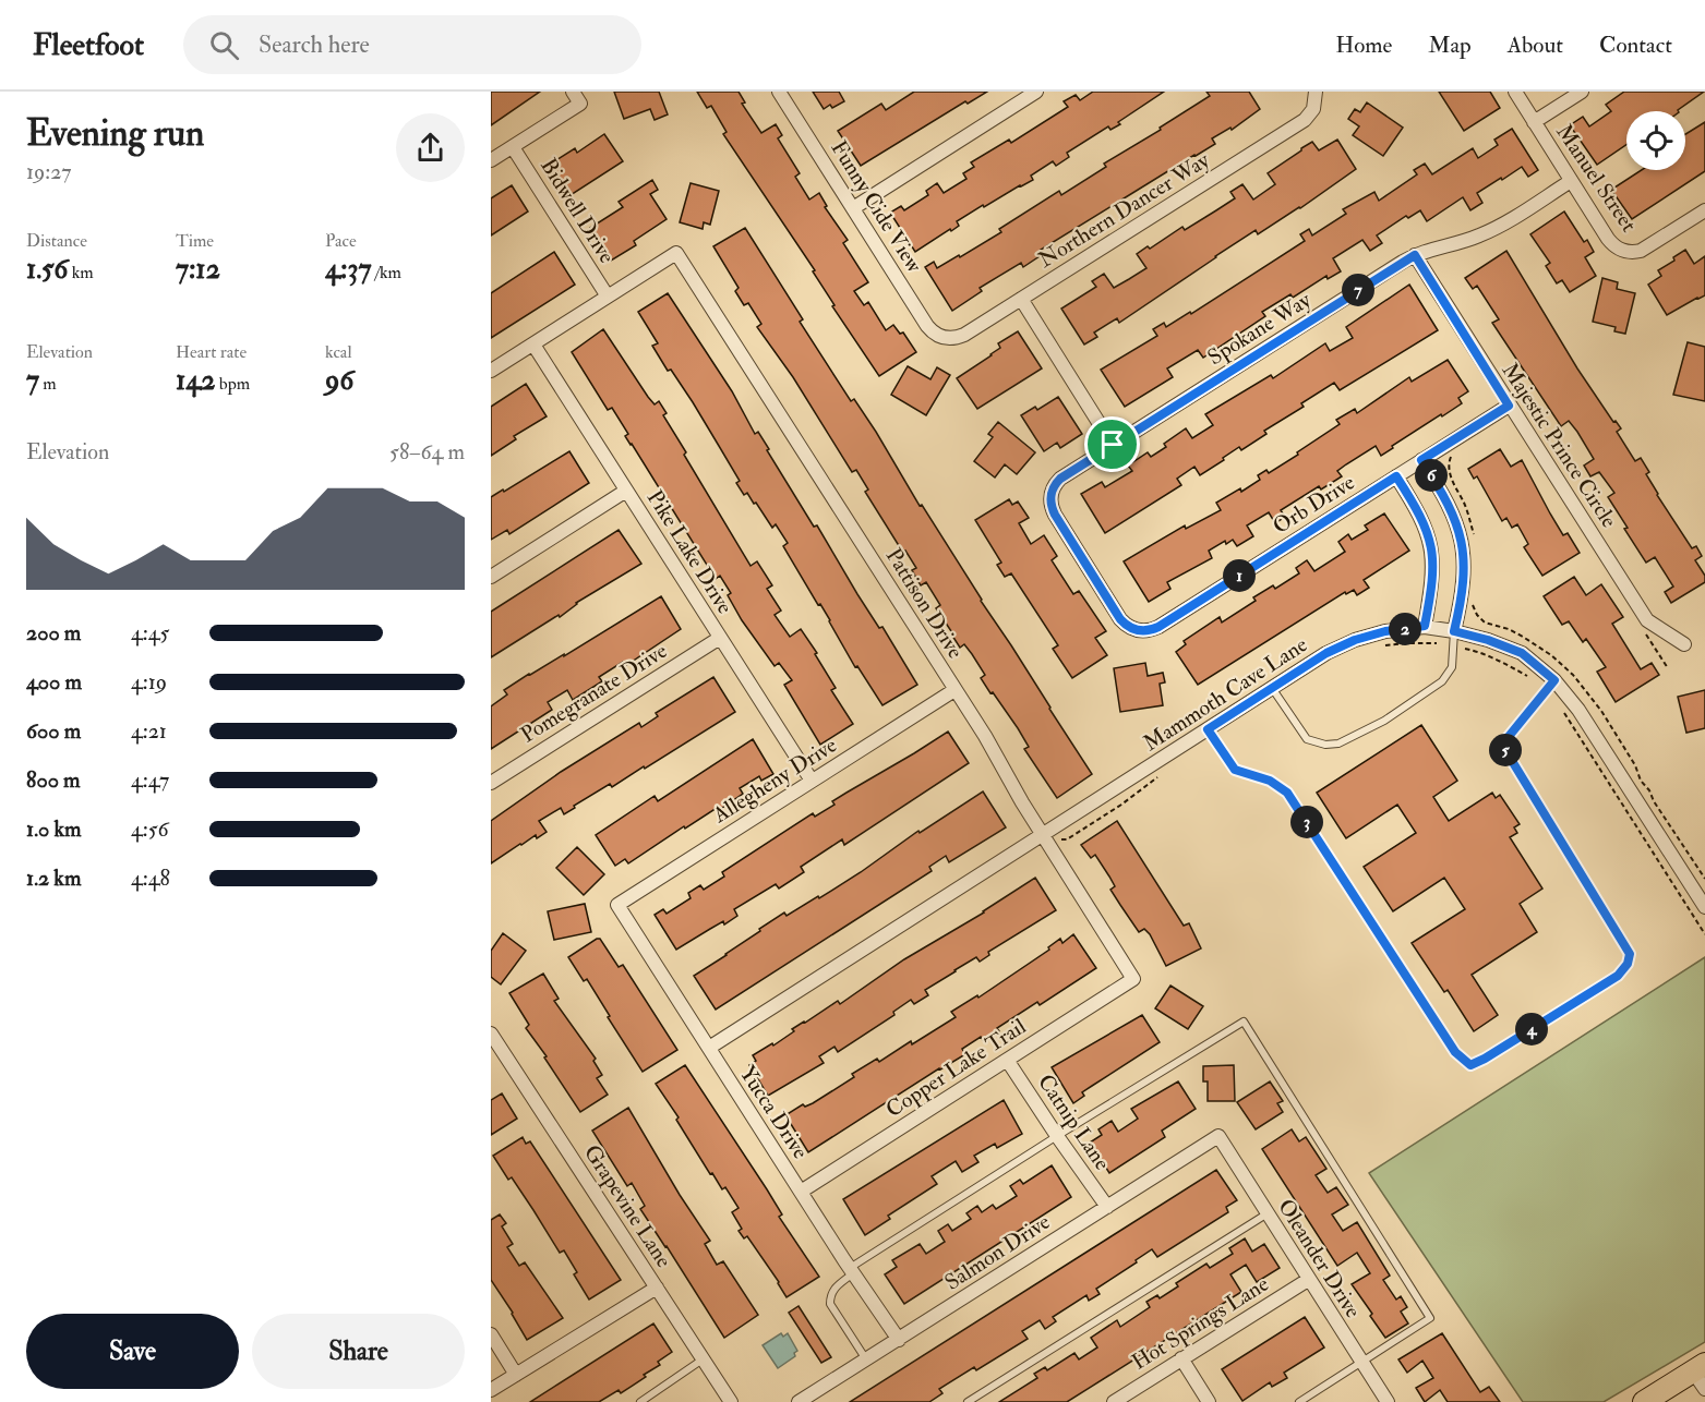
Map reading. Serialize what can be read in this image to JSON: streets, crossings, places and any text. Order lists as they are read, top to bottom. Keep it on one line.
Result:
{"streets":{"street":["Manuel Street","Funny Cide View","Northern Dancer Way","Bidwell Drive","Spokane Way","Majestic Prince Circle","Orb Drive","Pike Lake Drive","Pattison Drive","Pomegranate Drive","Mammoth Cave Lane","Allegheny Drive","Copper Lake Trail","Yucca Drive","Catnip Lane","Grapevine Lane","Salmon Drive","Oleander Drive","Hot Springs Lane"]},"crossings":[["Manuel Street","Spokane Way"],["Funny Cide View","Northern Dancer Way"],["Bidwell Drive","Pattison Drive"],["Spokane Way","Majestic Prince Circle"],["Spokane Way","Orb Drive"],["Majestic Prince Circle","Orb Drive"],["Pike Lake Drive","Pomegranate Drive"],["Pike Lake Drive","Allegheny Drive"],["Pattison Drive","Mammoth Cave Lane"],["Pattison Drive","Allegheny Drive"],["Pattison Drive","Copper Lake Trail"],["Mammoth Cave Lane","Yucca Drive"],["Allegheny Drive","Yucca Drive"],["Copper Lake Trail","Yucca Drive"],["Copper Lake Trail","Catnip Lane"],["Yucca Drive","Salmon Drive"],["Catnip Lane","Salmon Drive"],["Salmon Drive","Oleander Drive"],["Oleander Drive","Hot Springs Lane"]],"page":{"header":"Fleetfoot","search":"Search here","nav":["Home","Map","About","Contact"],"heading":["Evening run","19:27"],"stats":[["Distance","1.56 km"],["Time","7:12"],["Pace","4:37 /km"],["Elevation","7 m"],["Heart rate","142 bpm"],["kcal","96"]],"pins":["7","6","1","2","5","3","4"],"chart":["Elevation","58–64 m"],"list":[{"name":"200 m","note":"4:45"},{"name":"400 m","note":"4:19"},{"name":"600 m","note":"4:21"},{"name":"800 m","note":"4:47"},{"name":"1.0 km","note":"4:56"},{"name":"1.2 km","note":"4:48"}],"buttons":["Save","Share"]}}
